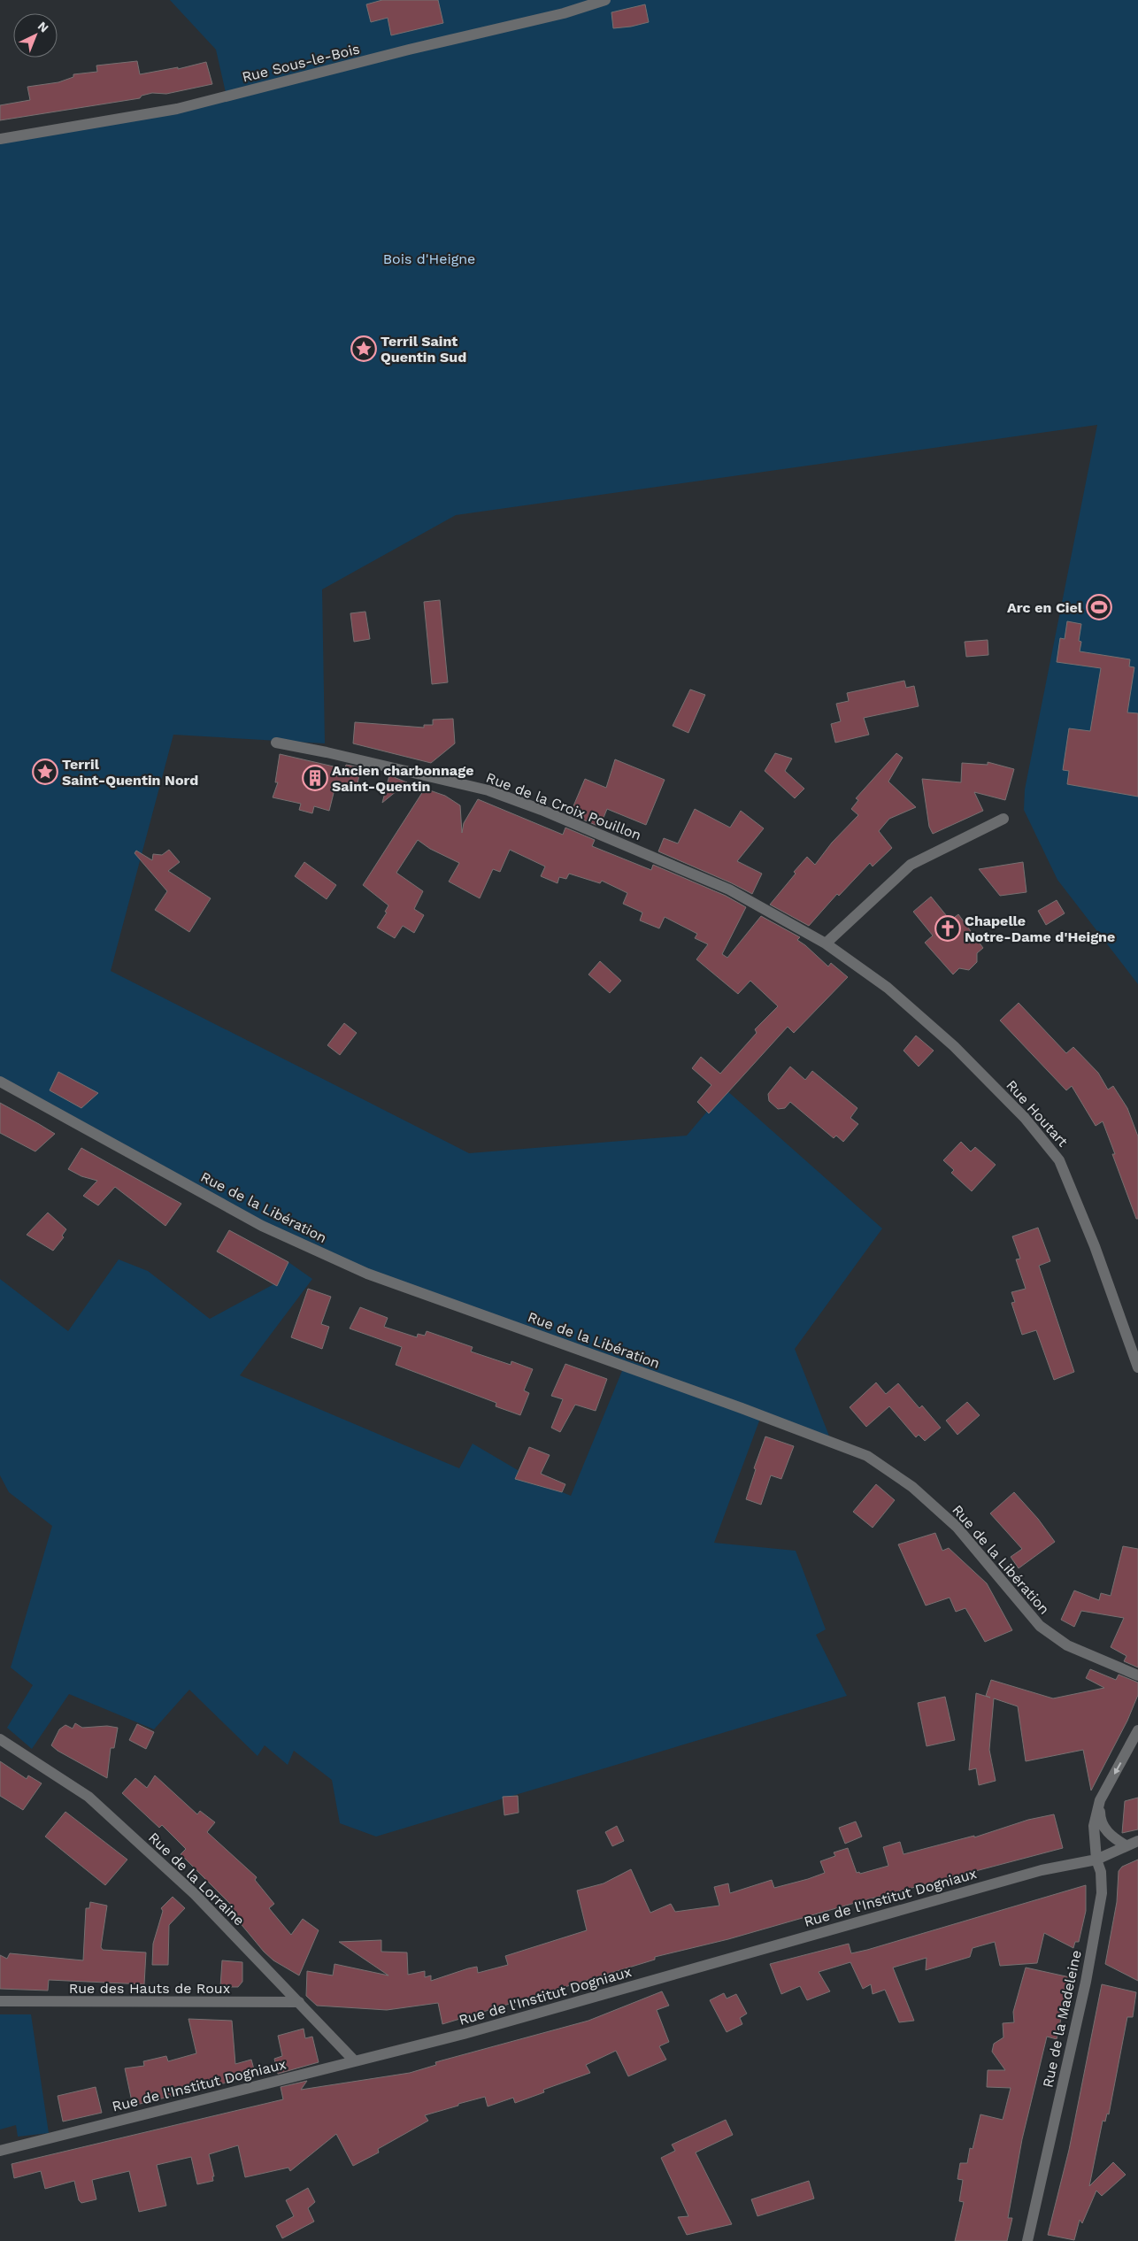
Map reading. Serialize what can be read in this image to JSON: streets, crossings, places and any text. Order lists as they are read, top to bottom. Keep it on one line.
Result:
{"streets":{"street":["Rue Sous-le-Bois","Rue de la Croix Pouillon","Rue Houtart","Rue de la Libération","Rue de la Lorraine","Rue de l'Institut Dogniaux","Rue des Hauts de Roux","Rue de la Madeleine"]},"crossings":[["Rue de la Croix Pouillon","Rue Houtart"],["Rue de la Lorraine","Rue de l'Institut Dogniaux"],["Rue de la Lorraine","Rue des Hauts de Roux"],["Rue de l'Institut Dogniaux","Rue de la Madeleine"]],"parks":["Bois d'Heigne"],"places":{"place":["Terril Saint Quentin Sud","Terril Saint-Quentin Nord"],"sports":["Arc en Ciel"],"building":["Ancien charbonnage Saint-Quentin"],"church":["Chapelle Notre-Dame d'Heigne"]},"north":"top right"}
